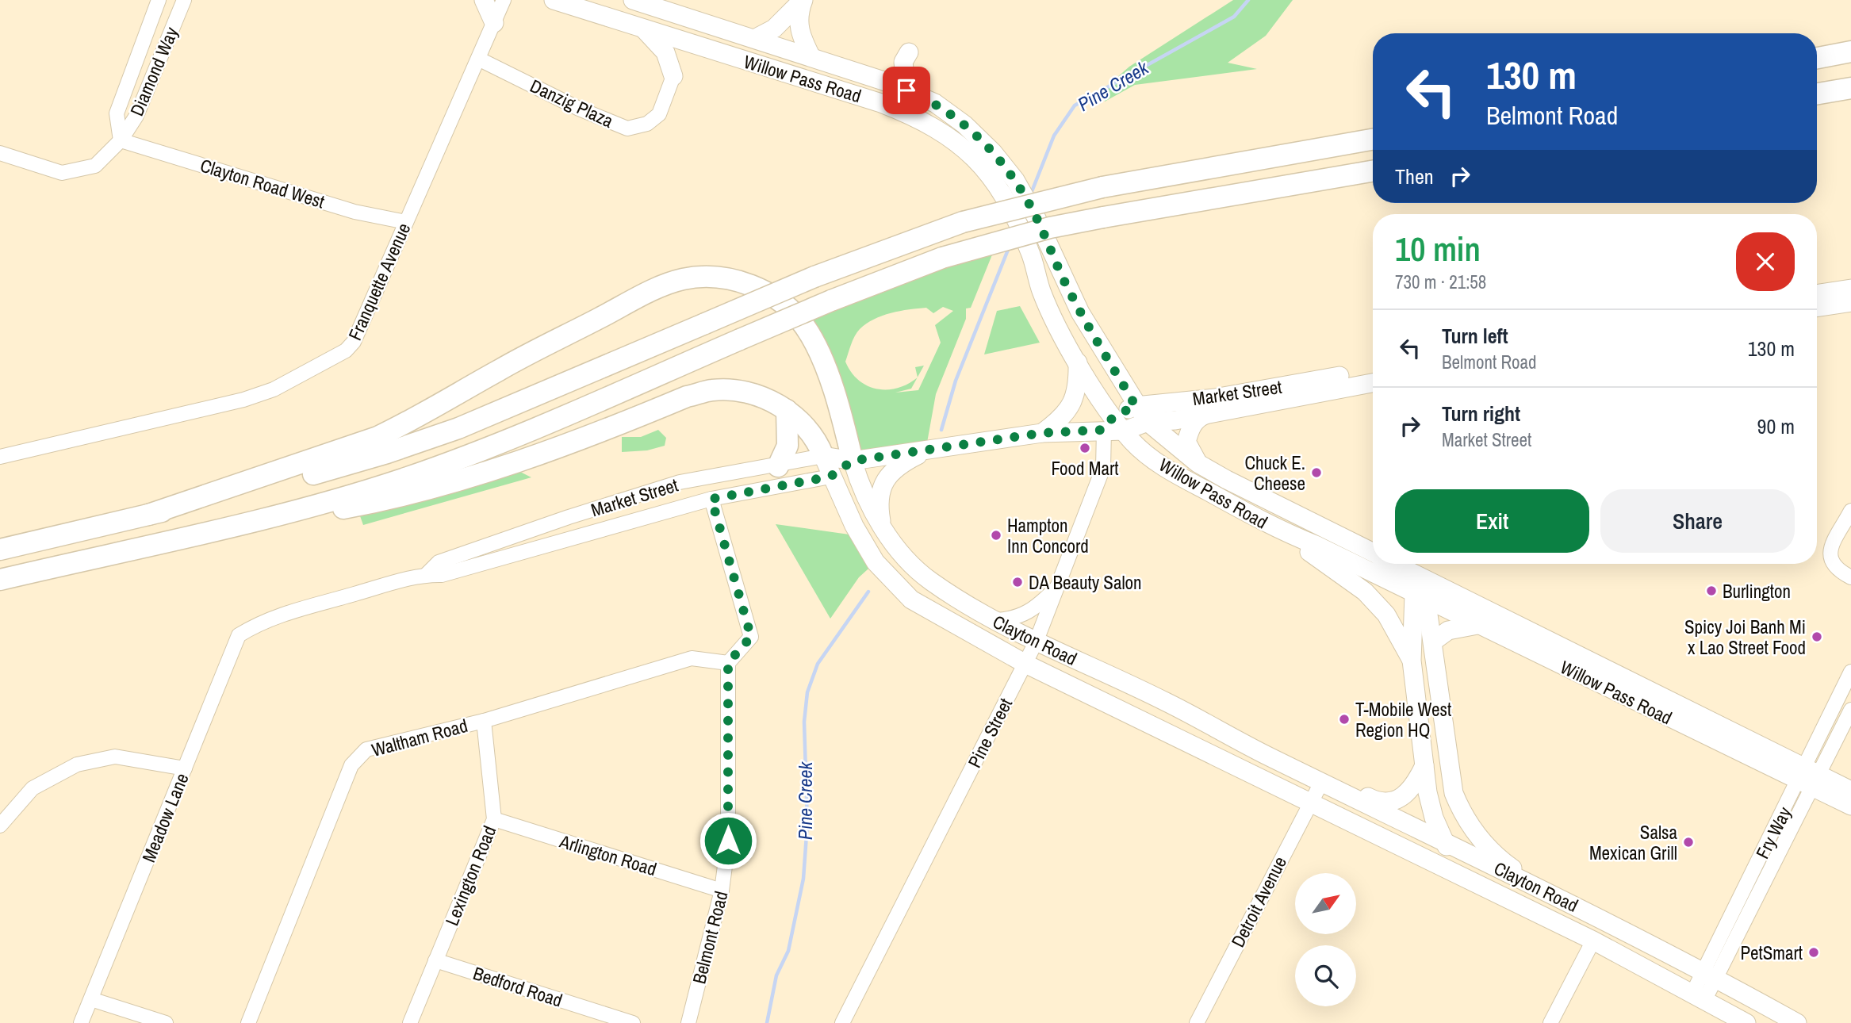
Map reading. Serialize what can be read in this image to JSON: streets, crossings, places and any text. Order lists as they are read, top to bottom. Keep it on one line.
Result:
{"streets":{"main road":["Willow Pass Road","Market Street","Clayton Road"],"street":["Diamond Way","Danzig Plaza","Clayton Road West","Franquette Avenue","Pine Street","Waltham Road","Meadow Lane","Fry Way","Arlington Road","Lexington Road","Detroit Avenue","Belmont Road","Bedford Road"]},"crossings":[["Diamond Way","Clayton Road West"],["Willow Pass Road","Market Street"],["Willow Pass Road","Pine Street"],["Willow Pass Road","Fry Way"],["Danzig Plaza","Franquette Avenue"],["Clayton Road West","Franquette Avenue"],["Market Street","Clayton Road"],["Market Street","Pine Street"],["Market Street","Meadow Lane"],["Clayton Road","Pine Street"],["Clayton Road","Fry Way"],["Clayton Road","Detroit Avenue"],["Waltham Road","Lexington Road"],["Waltham Road","Belmont Road"],["Arlington Road","Lexington Road"],["Arlington Road","Belmont Road"],["Lexington Road","Bedford Road"]],"water":["Pine Creek"],"places":["Food Mart","Chuck E. Cheese","Hampton Inn Concord","DA Beauty Salon","Burlington","Spicy Joi Banh Mi x Lao Street Food","T-Mobile West Region HQ","Salsa Mexican Grill","PetSmart"],"north":"top right","page":{"turn":["130 m","Belmont Road"],"then":"Then","heading":["10 min","730 m · 21:58"],"list":[{"name":"Turn left","note":"Belmont Road","value":"130 m"},{"name":"Turn right","note":"Market Street","value":"90 m"}],"buttons":["Exit","Share"]}}
